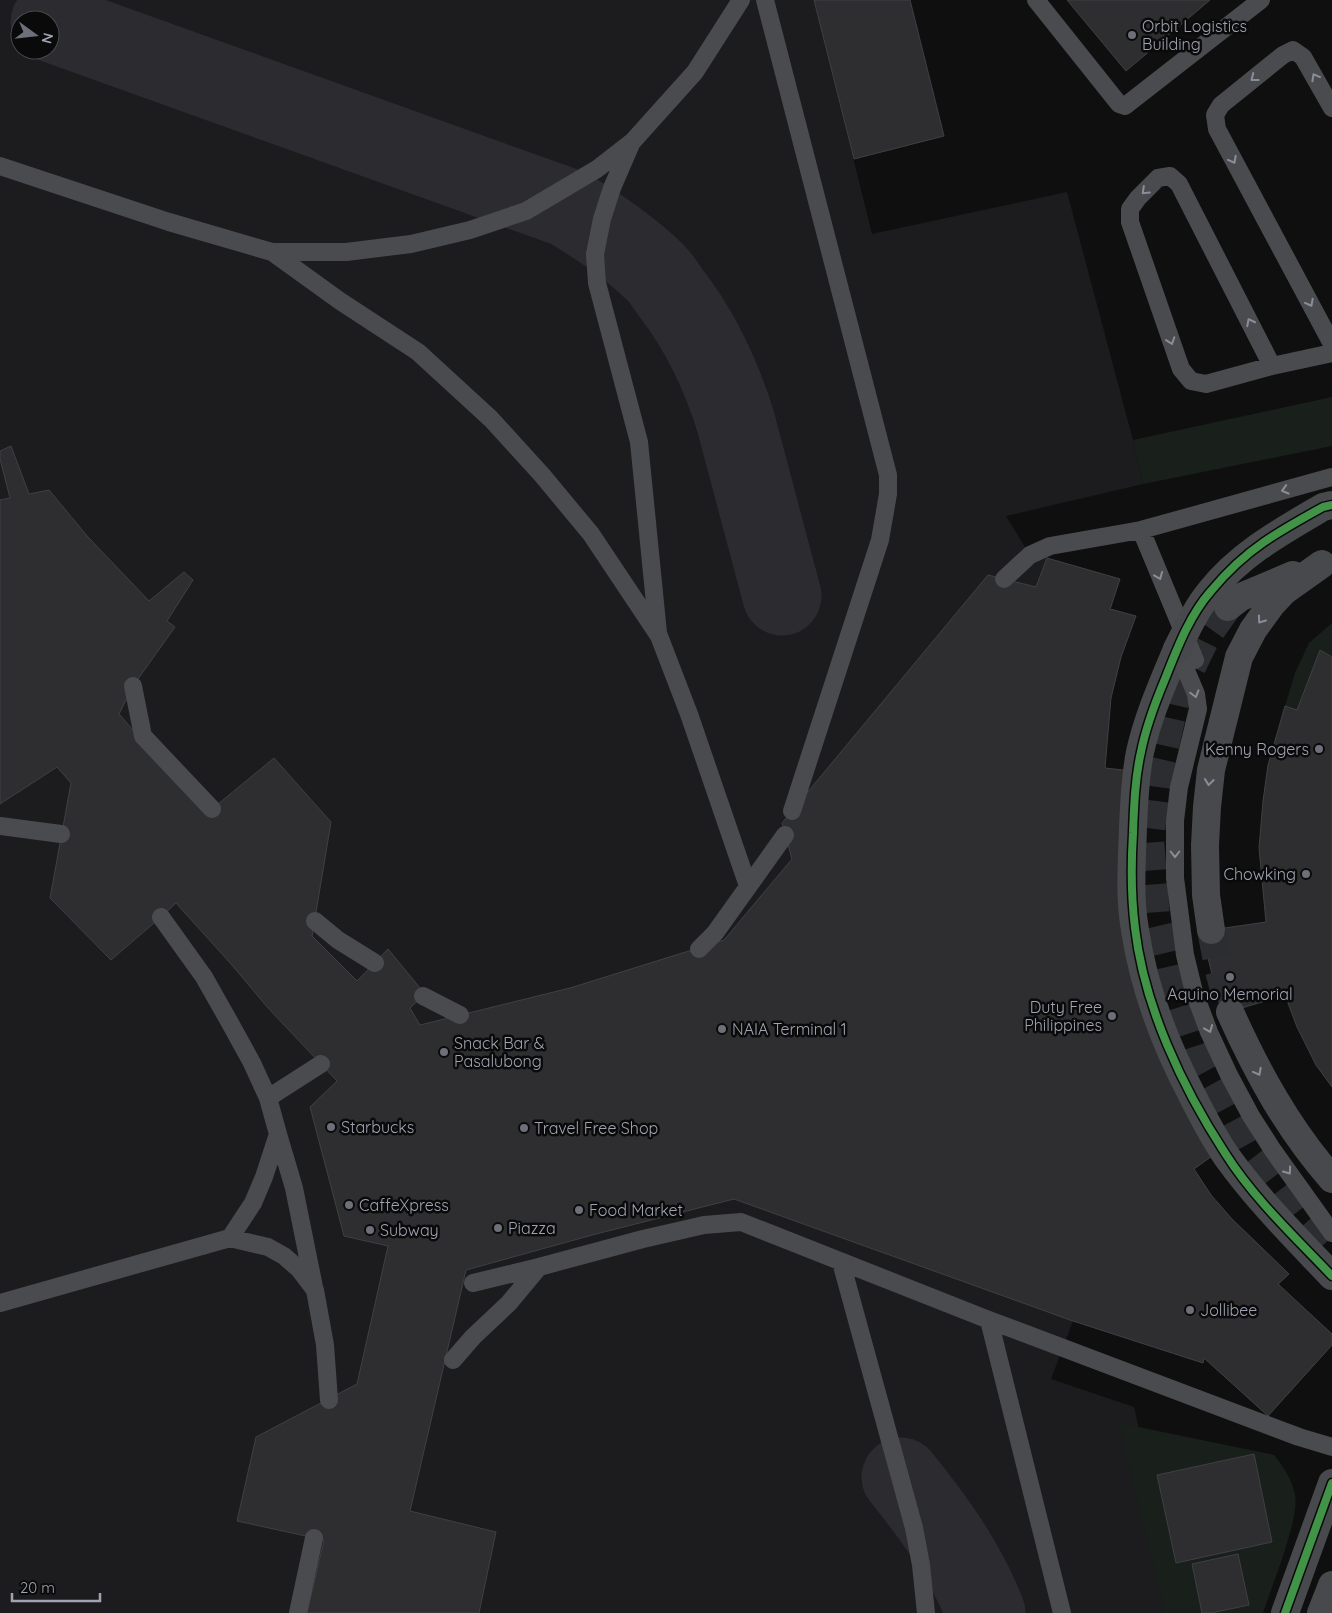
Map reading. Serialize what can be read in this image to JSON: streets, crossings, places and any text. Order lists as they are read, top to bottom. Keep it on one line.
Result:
{"places":["Orbit Logistics Building","Kenny Rogers","Chowking","Aquino Memorial","Duty Free Philippines","NAIA Terminal 1","Snack Bar & Pasalubong","Starbucks","Travel Free Shop","CaffeXpress","Food Market","Piazza","Subway","Jollibee"],"scale_bar":"20 m","north":"right"}
